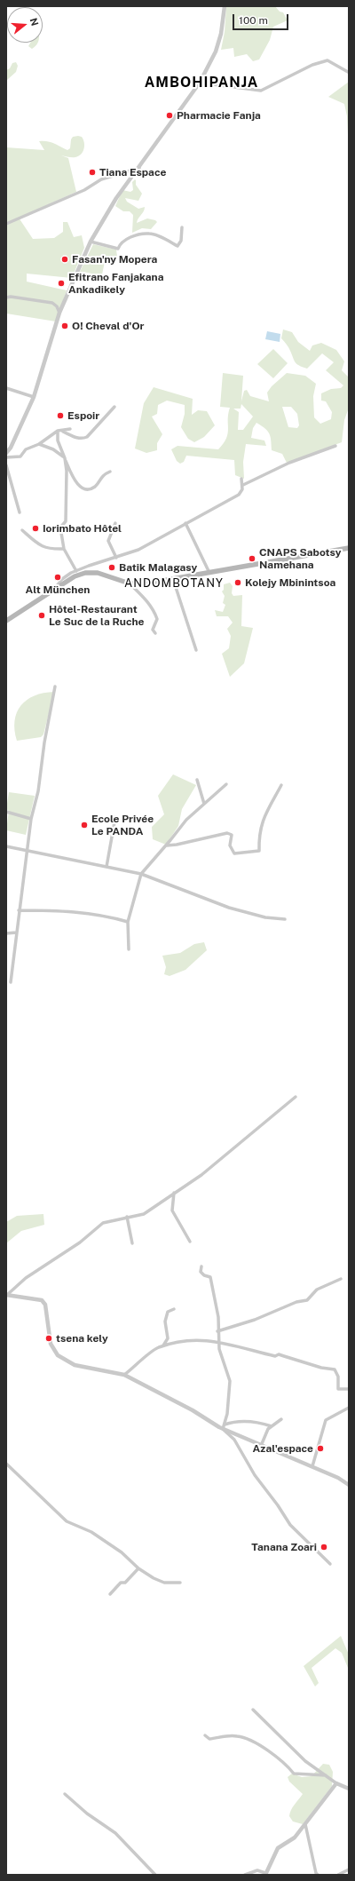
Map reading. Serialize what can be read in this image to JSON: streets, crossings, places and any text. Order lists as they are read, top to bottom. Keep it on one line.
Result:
{"districts":["AMBOHIPANJA","ANDOMBOTANY"],"places":["Pharmacie Fanja","Tiana Espace","Fasan'ny Mopera","Efitrano Fanjakana Ankadikely","O! Cheval d'Or","Espoir","Iorimbato Hôtel","CNAPS Sabotsy Namehana","Batik Malagasy","Alt München","Kolejy Mbinintsoa","Hôtel-Restaurant Le Suc de la Ruche","Ecole Privée Le PANDA","tsena kely","Azal'espace","Tanana Zoari"],"scale_bar":"100 m","north":"right"}
